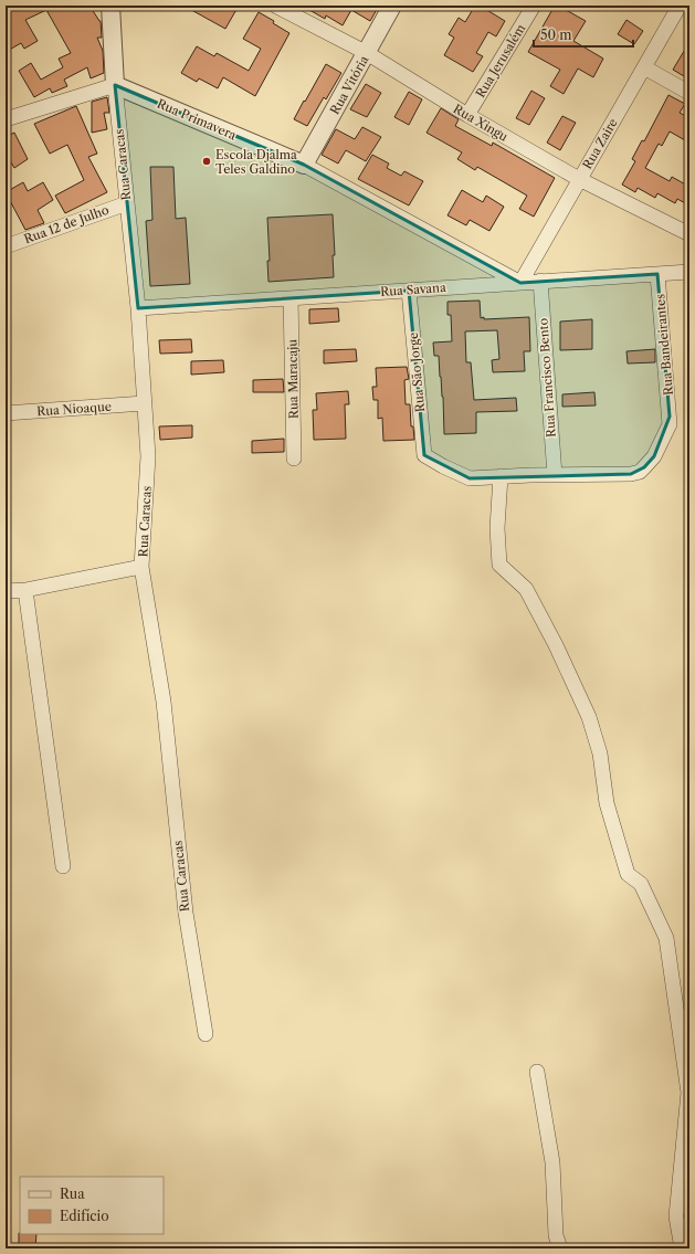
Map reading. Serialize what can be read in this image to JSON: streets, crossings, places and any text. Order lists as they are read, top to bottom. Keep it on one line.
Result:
{"streets":{"street":["Rua Jerusalém","Rua Vitória","Rua Primavera","Rua Xingu","Rua Zaire","Rua Caracas","Rua 12 de Julho","Rua Savana","Rua Bandeirantes","Rua São Jorge","Rua Francisco Bento","Rua Maracaju","Rua Nioaque"]},"crossings":[["Rua Jerusalém","Rua Xingu"],["Rua Vitória","Rua Primavera"],["Rua Vitória","Rua Xingu"],["Rua Primavera","Rua Zaire"],["Rua Primavera","Rua Caracas"],["Rua Primavera","Rua Savana"],["Rua Xingu","Rua Zaire"],["Rua Zaire","Rua Savana"],["Rua Caracas","Rua 12 de Julho"],["Rua Caracas","Rua Savana"],["Rua Caracas","Rua Nioaque"],["Rua Savana","Rua Bandeirantes"],["Rua Savana","Rua São Jorge"],["Rua Savana","Rua Francisco Bento"],["Rua Savana","Rua Maracaju"],["Rua Bandeirantes","Rua Francisco Bento"]],"places":["Escola Djalma Teles Galdino"],"legend":["Rua","Edifício"],"scale_bar":"50 m"}
